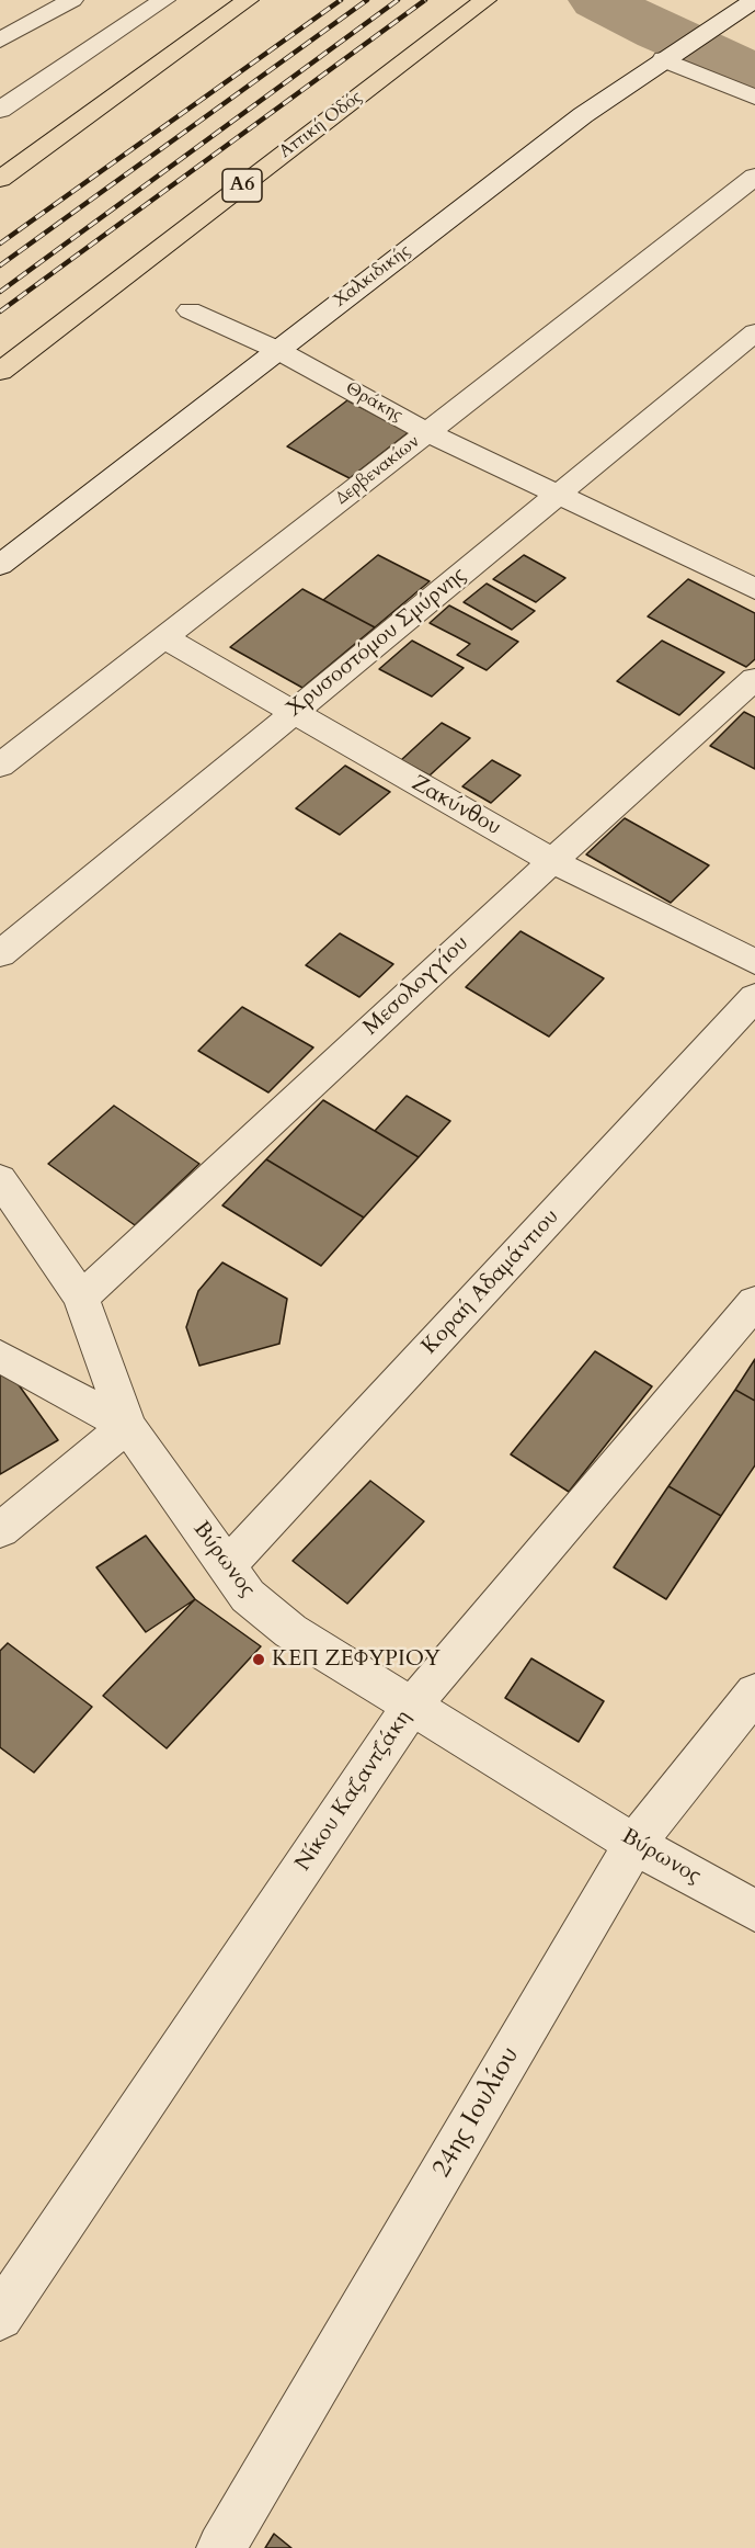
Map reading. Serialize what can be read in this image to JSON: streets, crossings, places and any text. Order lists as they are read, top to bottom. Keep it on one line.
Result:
{"streets":{"highway":["Αττική Οδός","Α6"],"street":["Χαλκιδικής","Θράκης","Δερβενακίων","Χρυσοστόμου Σμύρνης","Ζακύνθου","Μεσολογγίου","Κοραή Αδαμάντιου","Βύρωνος","Νίκου Καζαντζάκη","24ης Ιουλίου"]},"crossings":[["Χαλκιδικής","Θράκης"],["Θράκης","Δερβενακίων"],["Θράκης","Χρυσοστόμου Σμύρνης"],["Δερβενακίων","Ζακύνθου"],["Χρυσοστόμου Σμύρνης","Ζακύνθου"],["Ζακύνθου","Μεσολογγίου"],["Μεσολογγίου","Βύρωνος"],["Κοραή Αδαμάντιου","Βύρωνος"],["Βύρωνος","Νίκου Καζαντζάκη"],["Βύρωνος","24ης Ιουλίου"]],"places":["ΚΕΠ ΖΕΦΥΡΙΟΥ"]}
